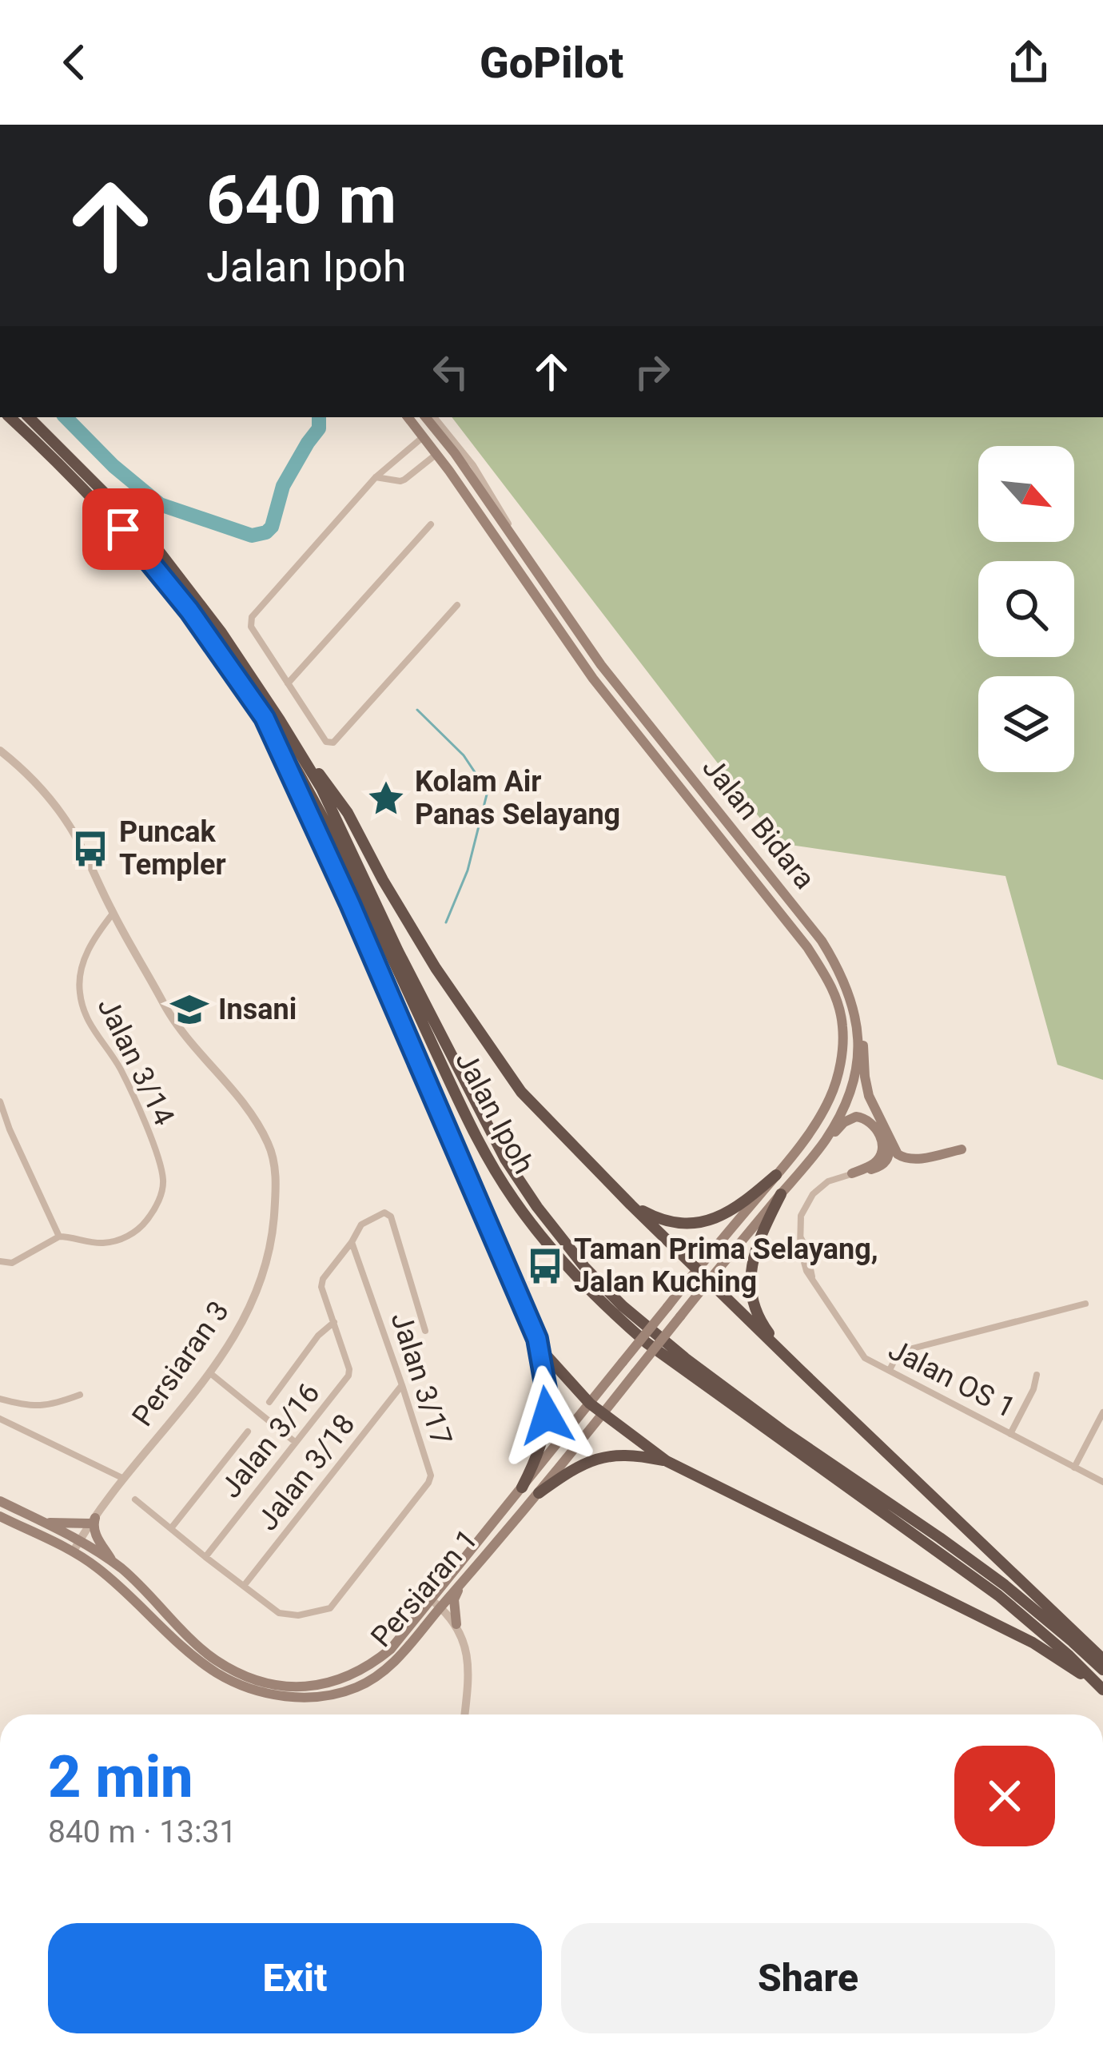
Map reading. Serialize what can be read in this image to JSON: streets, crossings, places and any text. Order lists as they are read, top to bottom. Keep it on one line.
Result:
{"streets":{"highway":["Jalan Ipoh"],"main road":["Jalan Bidara","Persiaran 1"],"street":["Jalan 3/14","Persiaran 3","Jalan 3/17","Jalan OS 1","Jalan 3/16","Jalan 3/18"]},"crossings":[["Jalan Bidara","Persiaran 1"],["Jalan 3/14","Persiaran 3"],["Persiaran 3","Persiaran 1"],["Jalan 3/17","Jalan 3/16"],["Jalan 3/17","Jalan 3/18"]],"places":{"place":["Kolam Air Panas Selayang"],"bus stop":["Puncak Templer","Taman Prima Selayang, Jalan Kuching"],"school or university":["Insani"]},"north":"bottom right","page":{"header":"GoPilot","turn":["640 m","Jalan Ipoh"],"heading":["2 min","840 m · 13:31"],"buttons":["Exit","Share"]}}
